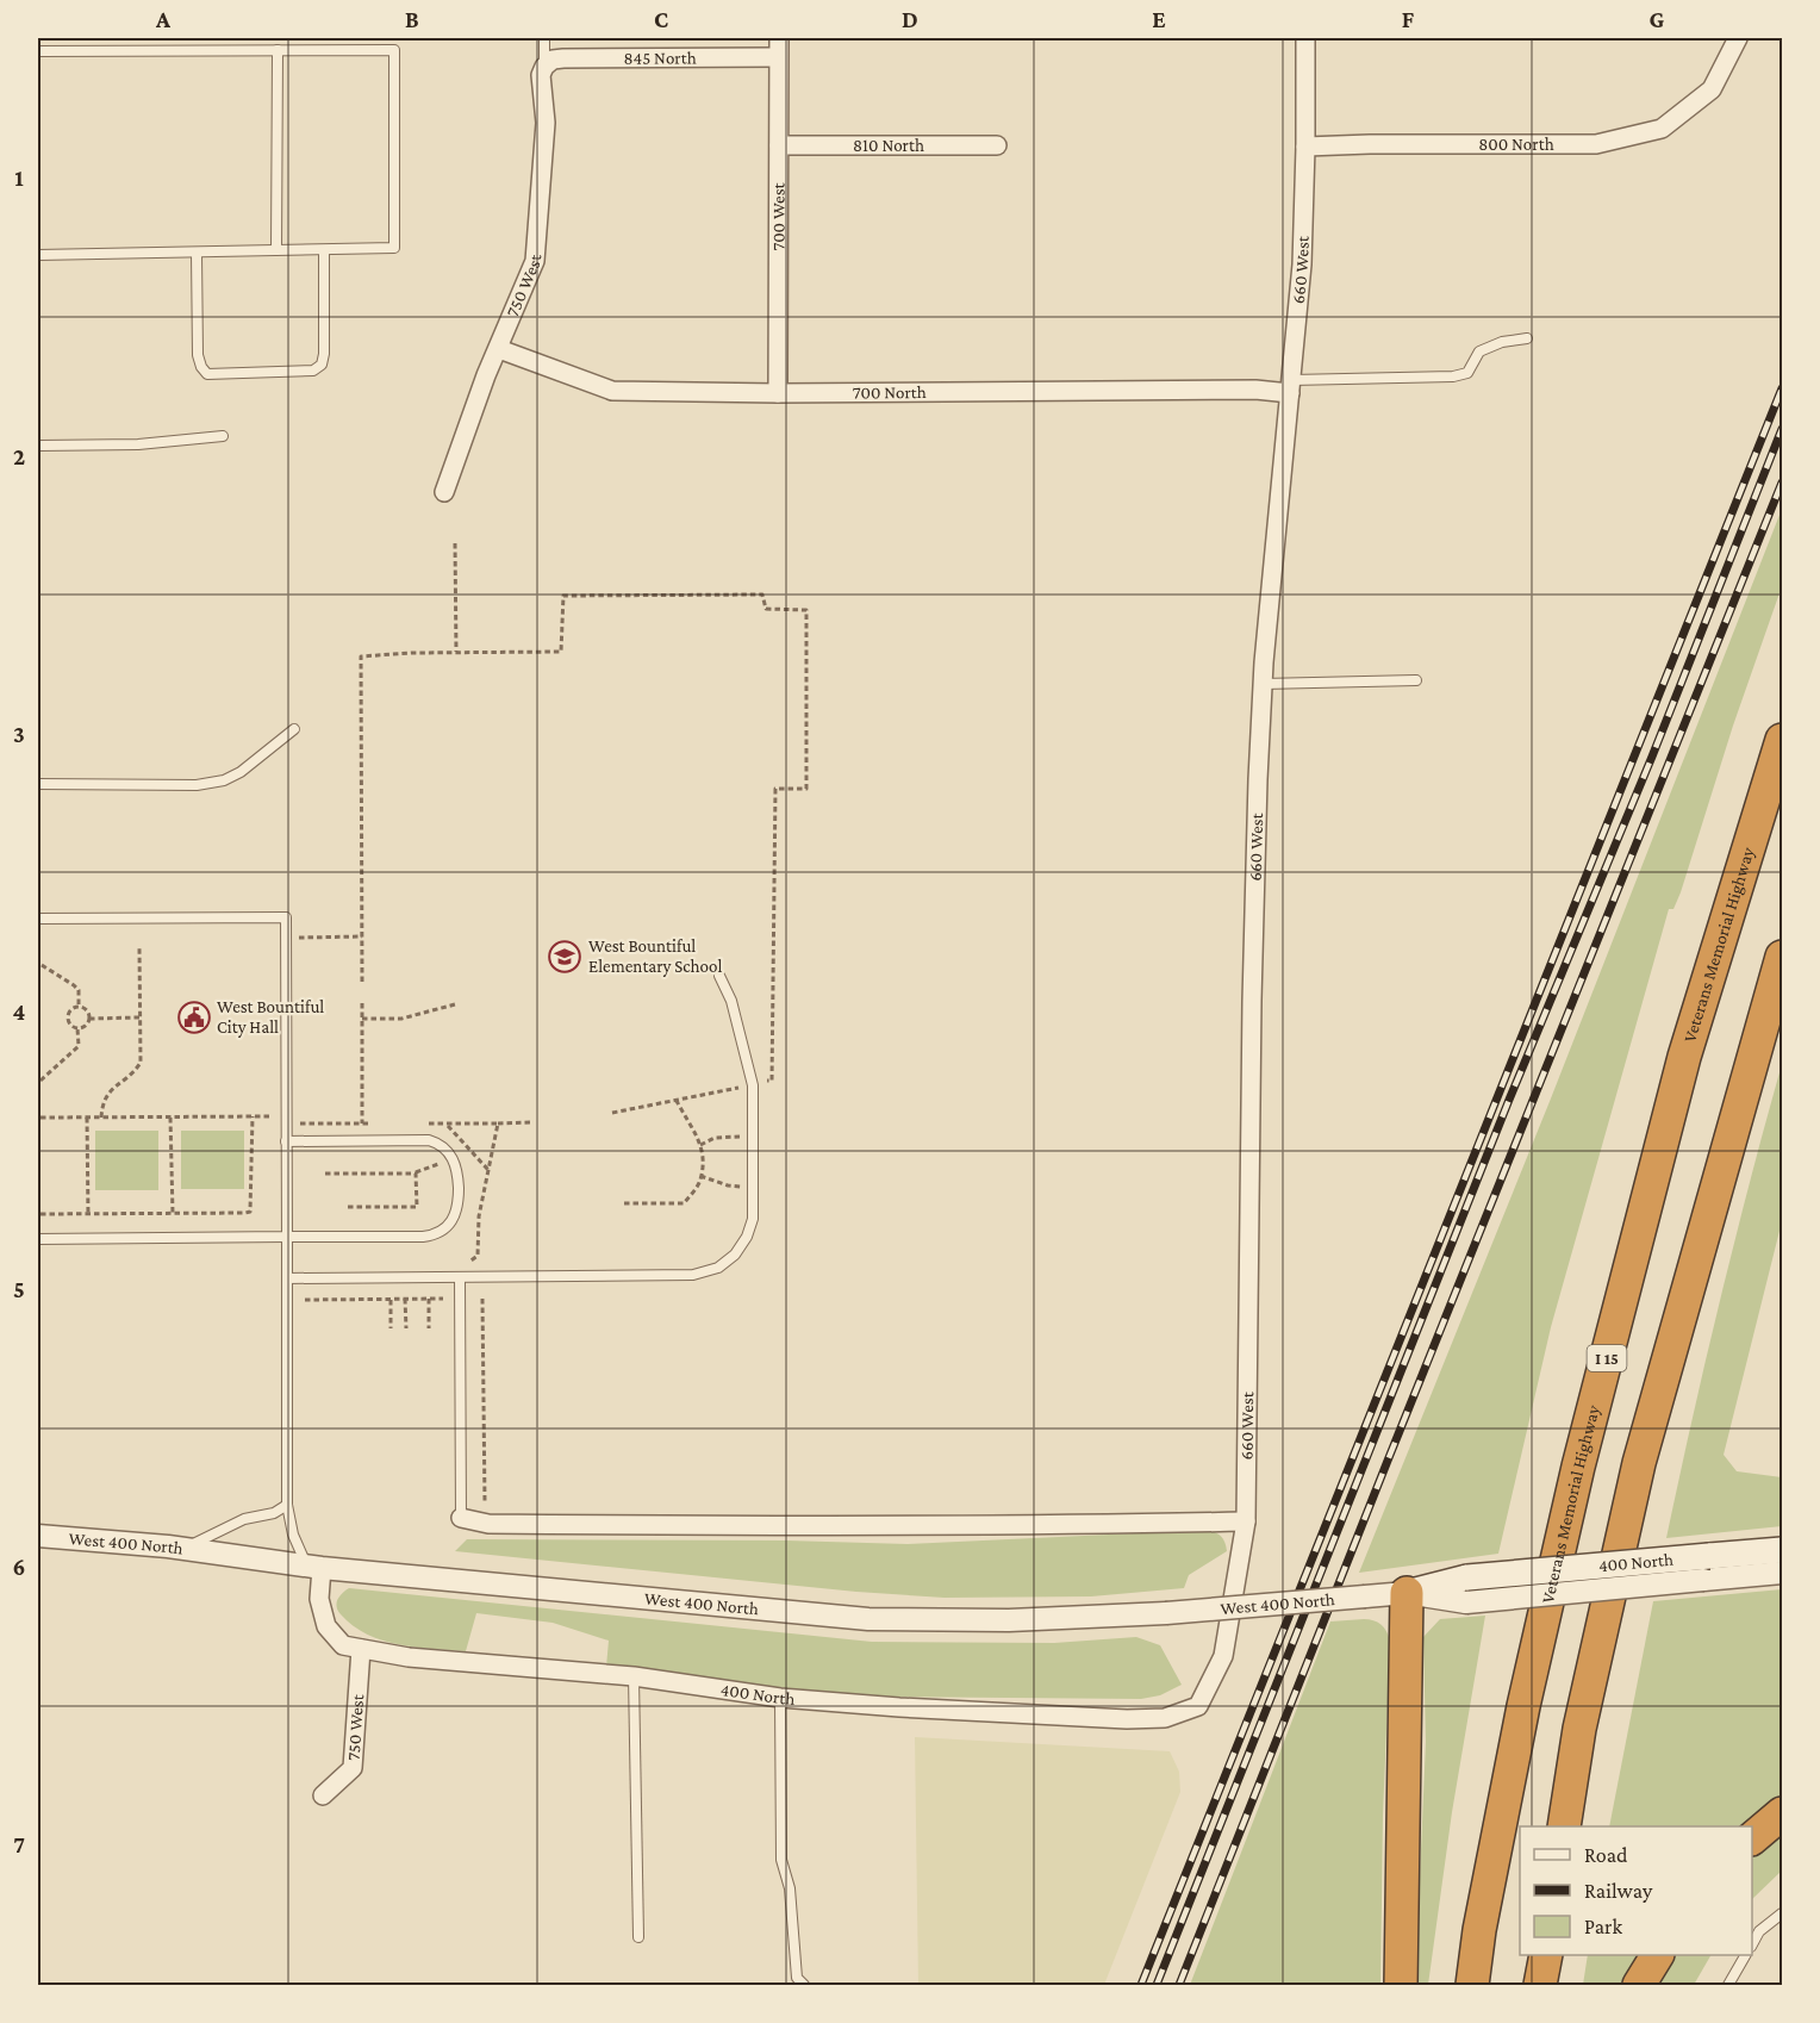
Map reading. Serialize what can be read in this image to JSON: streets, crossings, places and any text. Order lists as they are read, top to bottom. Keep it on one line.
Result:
{"streets":{"highway":["Veterans Memorial Highway","I 15"],"main road":["400 North"],"street":["845 North","800 North","810 North","700 West","660 West","750 West","700 North","West 400 North"]},"crossings":[["845 North","700 West"],["845 North","750 West"],["800 North","660 West"],["810 North","700 West"],["700 West","700 North"],["660 West","700 North"],["660 West","400 North"],["750 West","700 North"],["750 West","400 North"],["West 400 North","400 North"]],"places":{"school or university":["West Bountiful Elementary School"],"public building":["West Bountiful City Hall"]},"legend":["Road","Railway","Park"],"grid":{"columns":["A","B","C","D","E","F","G"],"rows":["1","2","3","4","5","6","7"]}}
